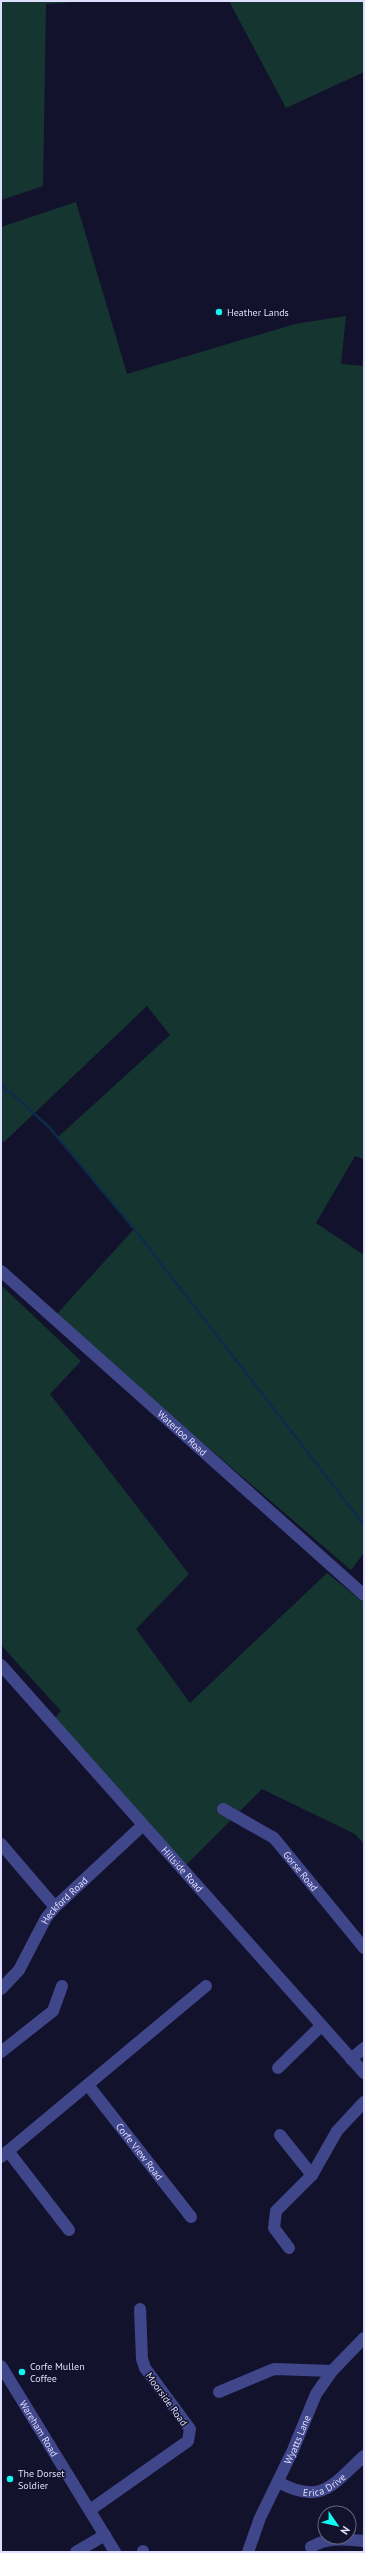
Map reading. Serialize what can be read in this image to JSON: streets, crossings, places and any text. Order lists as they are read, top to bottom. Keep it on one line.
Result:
{"streets":{"street":["Waterloo Road","Hillside Road","Gorse Road","Heckford Road","Corfe View Road","Moorside Road","Wareham Road","Wyatts Lane","Erica Drive"]},"crossings":[["Hillside Road","Heckford Road"],["Moorside Road","Wareham Road"],["Wyatts Lane","Erica Drive"]],"places":["Heather Lands","Corfe Mullen Coffee","The Dorset Soldier"],"north":"bottom right"}
